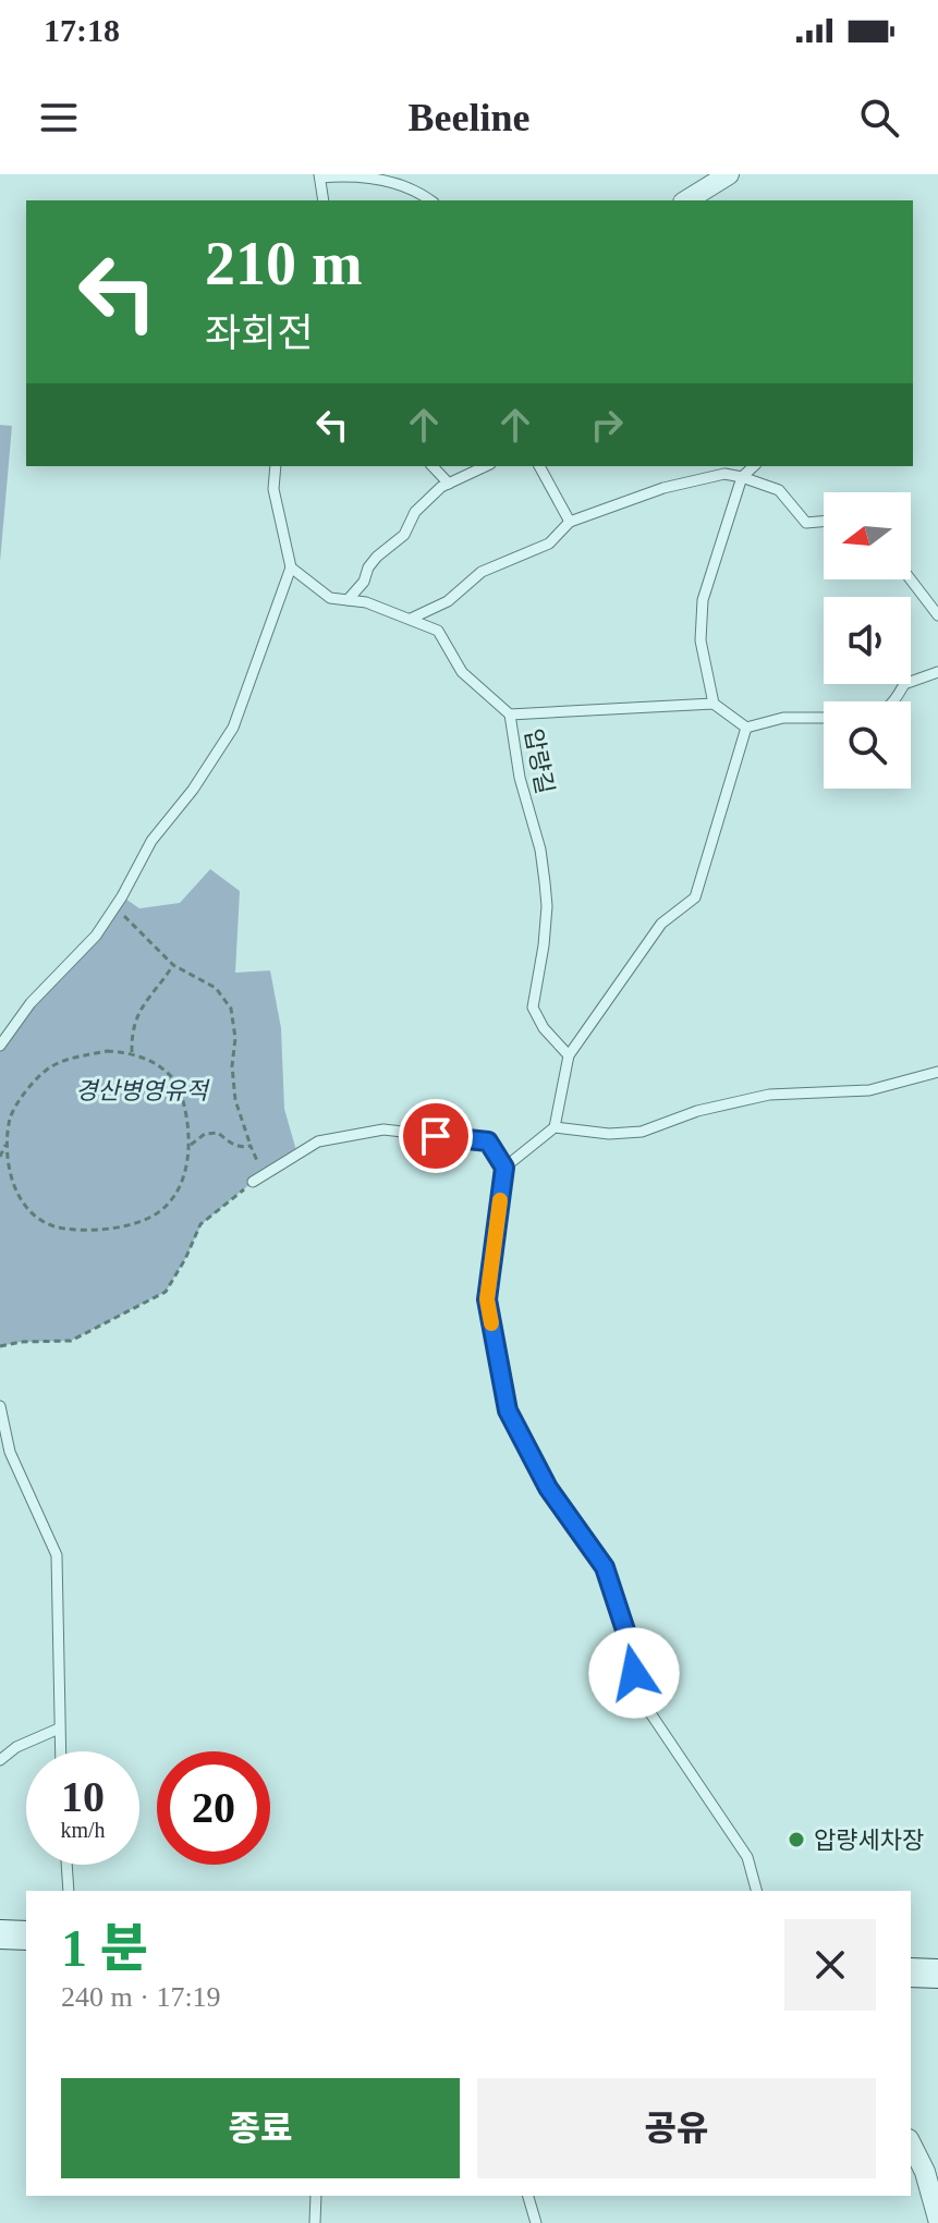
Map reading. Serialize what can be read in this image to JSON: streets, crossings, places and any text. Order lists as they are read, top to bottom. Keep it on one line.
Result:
{"streets":{"lane":["압량길"]},"parks":["경산병영유적"],"places":["압량세차장"],"north":"left","page":{"status":"17:18","header":"Beeline","turn":["210 m","좌회전"],"speed":"10 km/h","limit":"20","heading":["1 분","240 m · 17:19"],"buttons":["종료","공유"]}}
